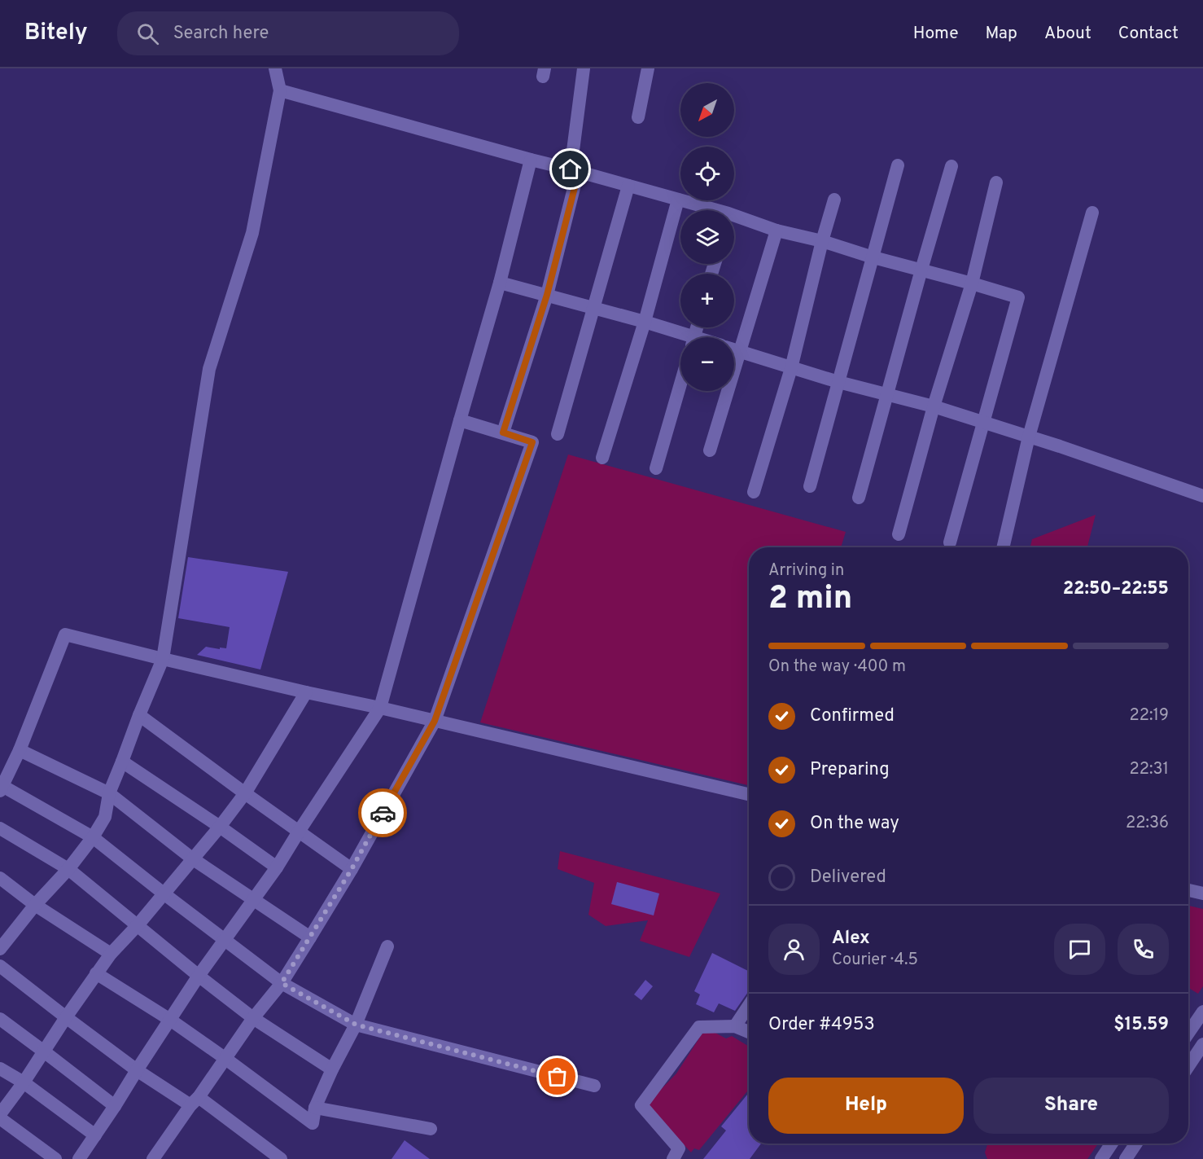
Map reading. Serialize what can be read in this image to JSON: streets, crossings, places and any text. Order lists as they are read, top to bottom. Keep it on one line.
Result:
{"north":"bottom left","page":{"header":"Bitely","search":"Search here","nav":["Home","Map","About","Contact"],"map_buttons":["+","−"],"heading":["2 min","Arriving in","22:50–22:55"],"panel":["Alex","Courier · 4.5","Order #4953","$15.59"],"bar":"On the way · 400 m","list":[["Confirmed","22:19"],["Preparing","22:31"],["On the way","22:36"],"Delivered"],"buttons":["Help","Share"]}}
